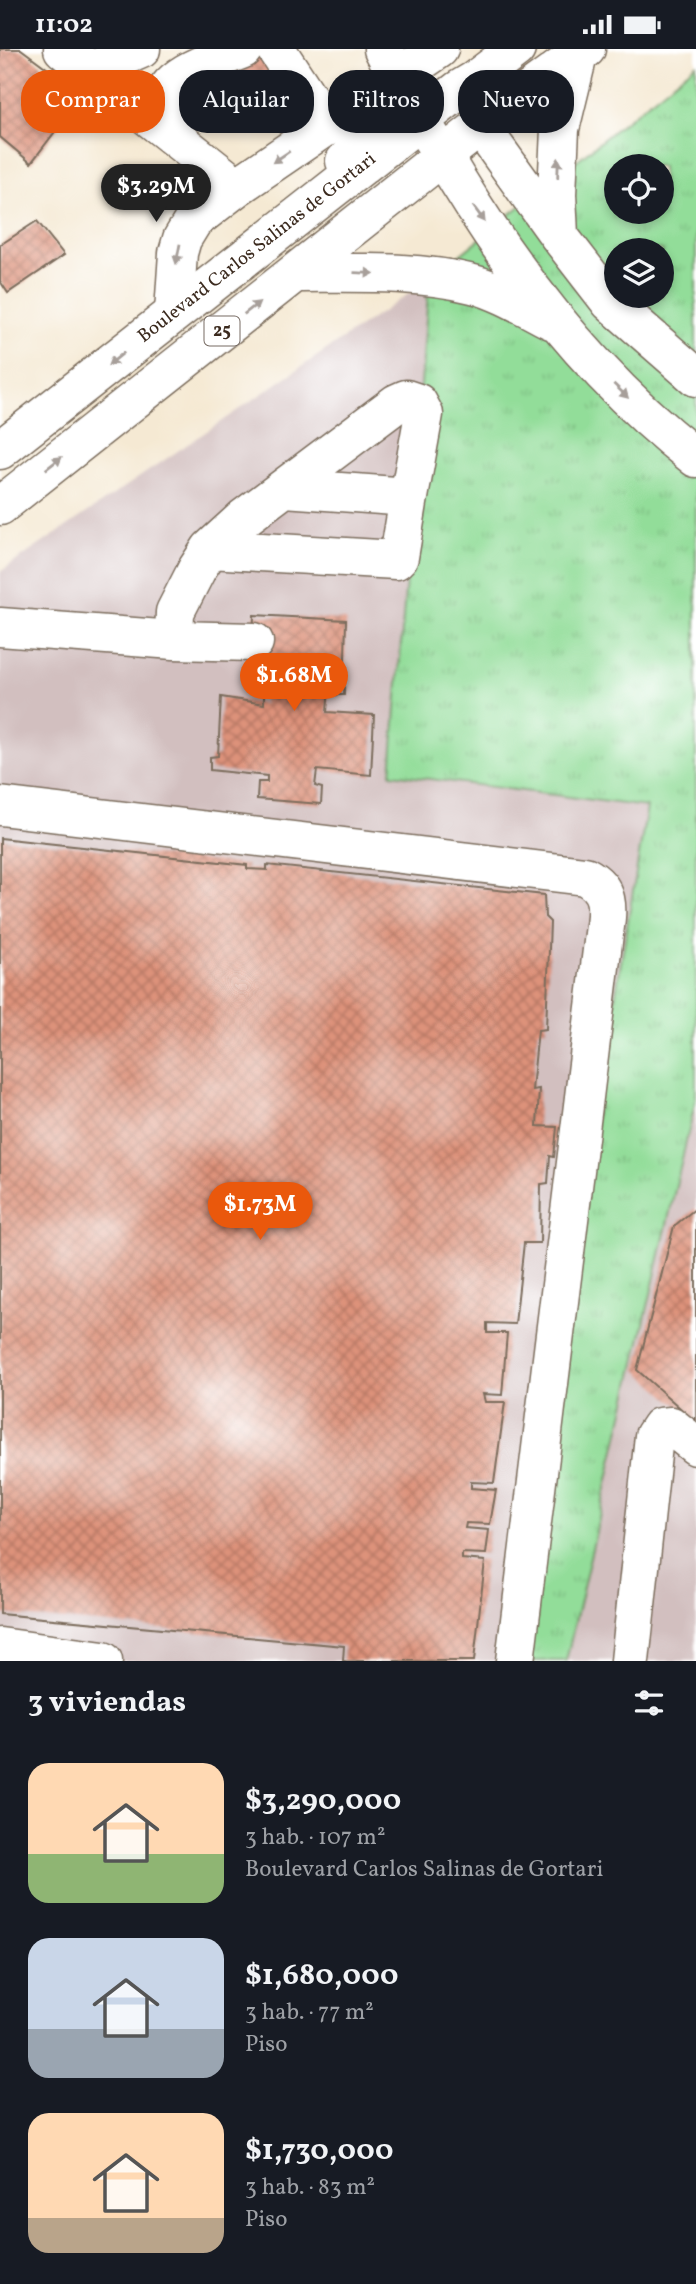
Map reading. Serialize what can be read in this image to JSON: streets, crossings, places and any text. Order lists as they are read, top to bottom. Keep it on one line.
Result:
{"streets":{"main road":["Boulevard Carlos Salinas de Gortari","25"]},"page":{"status":"11:02","chip":["Comprar","Alquilar","Filtros","Nuevo"],"price":["$3.29M","$1.68M","$1.73M"],"heading":"3 viviendas","list":[{"name":"$3,290,000","note":"3 hab. · 107 m² · Boulevard Carlos Salinas de Gortari"},{"name":"$1,680,000","note":"3 hab. · 77 m² · Piso"},{"name":"$1,730,000","note":"3 hab. · 83 m² · Piso"}]}}
